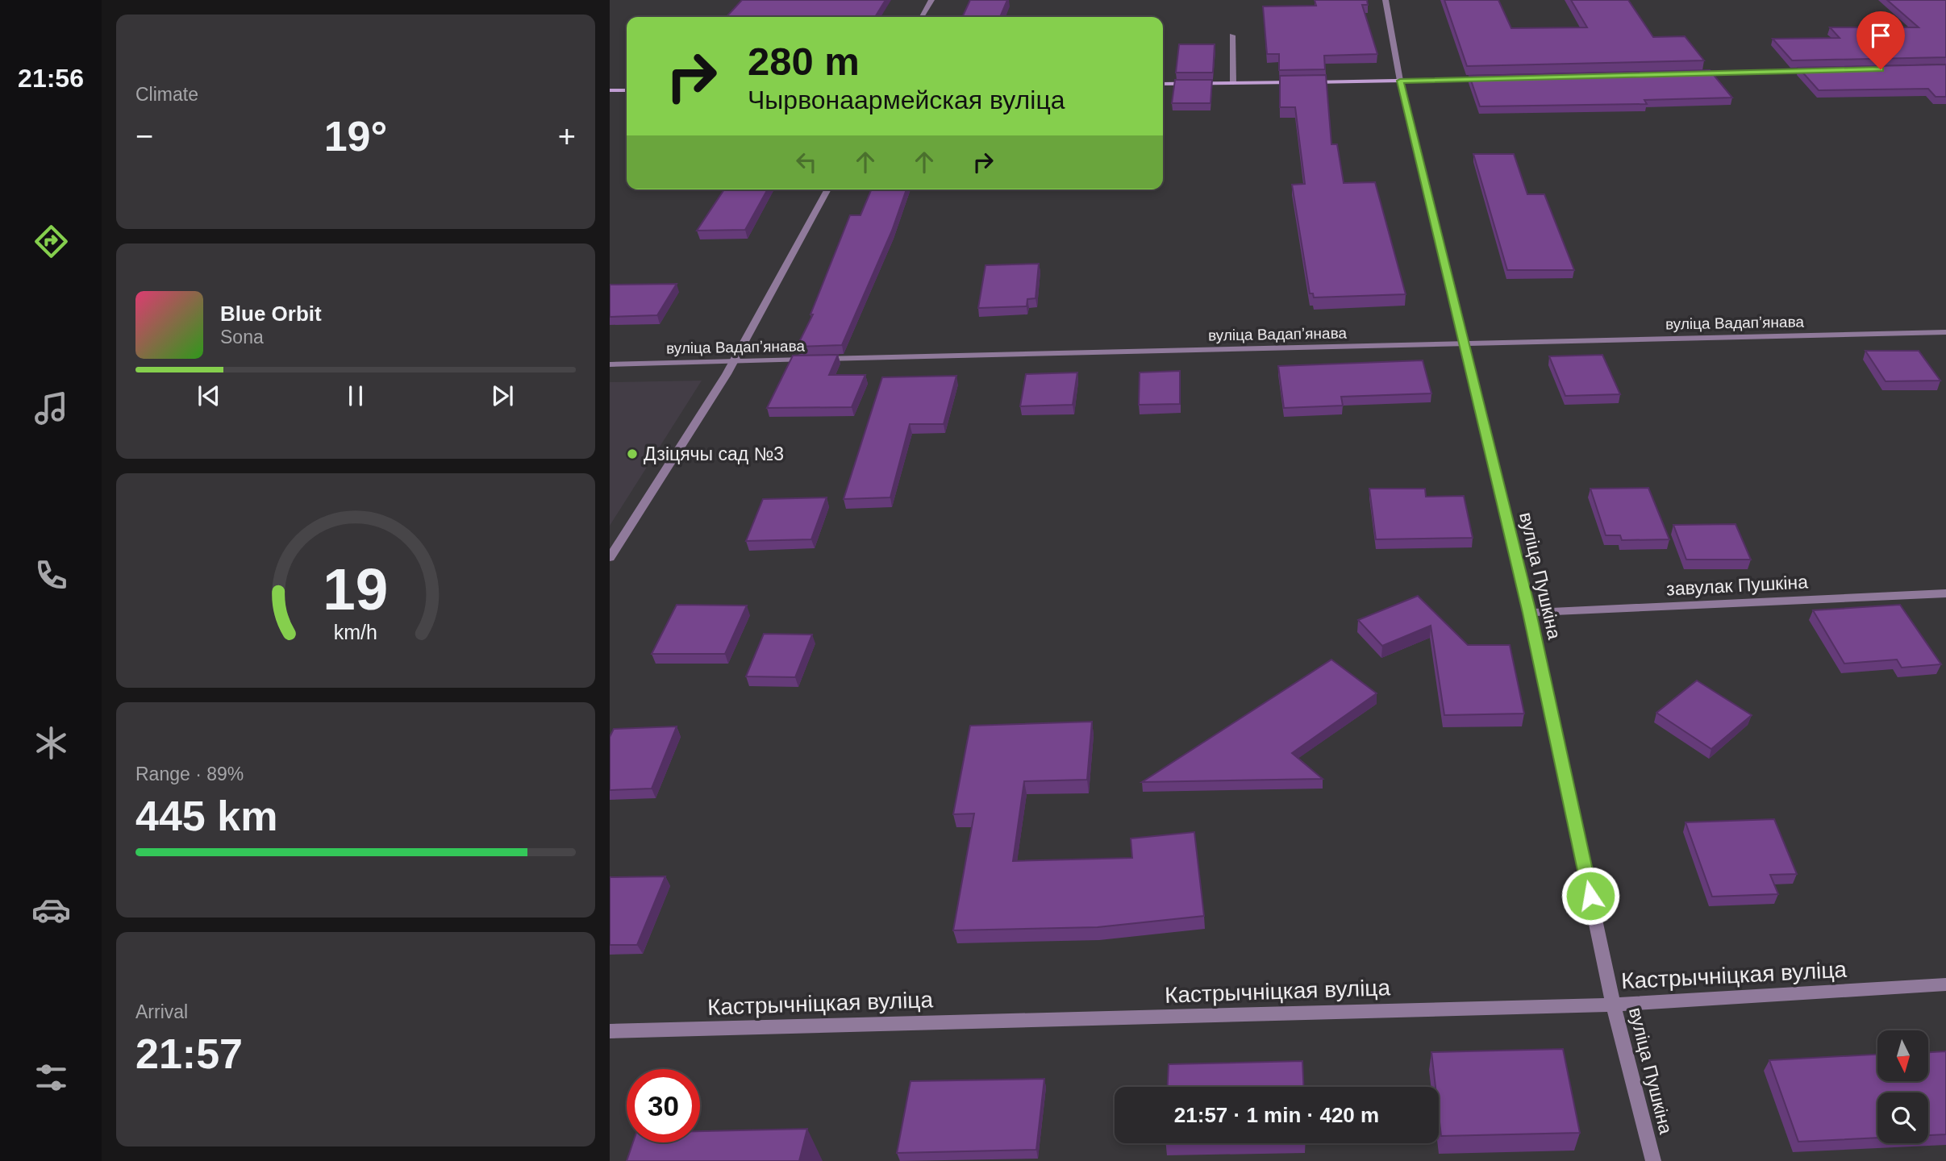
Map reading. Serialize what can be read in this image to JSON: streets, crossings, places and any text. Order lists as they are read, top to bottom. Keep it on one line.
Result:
{"streets":{"street":["вуліца Вадапʼянава","вуліца Пушкіна","завулак Пушкіна","Кастрычніцкая вуліца"]},"crossings":[["вуліца Вадапʼянава","вуліца Пушкіна"],["вуліца Пушкіна","завулак Пушкіна"],["вуліца Пушкіна","Кастрычніцкая вуліца"]],"places":["Дзіцячы сад №3"],"north":"bottom","page":{"tabs":"21:56","tile":["Climate",["Range · 89%","445 km"],["Arrival","21:57"]],"turn":["280 m","Чырвонаармейская вуліца"],"heat":["−","19°","+"],"song":["Blue Orbit","Sona"],"limit":"30","trip":"21:57 · 1 min · 420 m","gauge":["19","km/h"]}}
